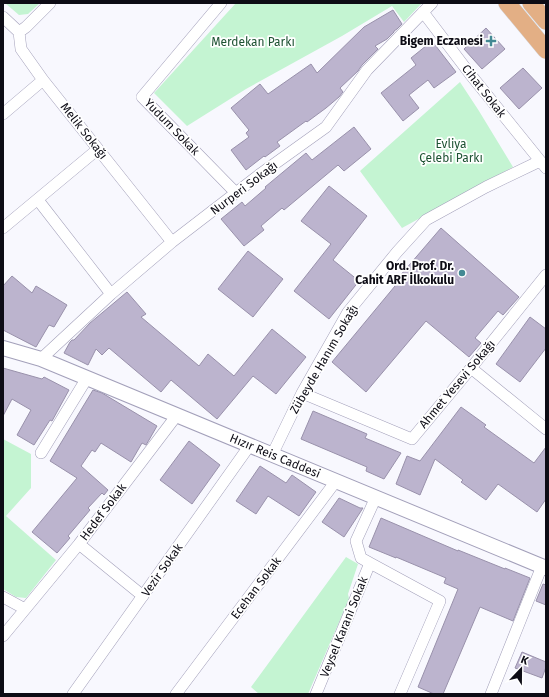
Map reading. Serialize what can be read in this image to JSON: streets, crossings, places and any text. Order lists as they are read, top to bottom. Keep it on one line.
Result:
{"streets":{"street":["Cihat Sokak","Yudum Sokak","Melik Sokağı","Nurperi Sokağı","Zübeyde Hanım Sokağı","Ahmet Yesevi Sokağı","Hızır Reis Caddesi","Hedef Sokak","Vezir Sokak","Ecehan Sokak","Veysel Karani Sokak"]},"crossings":[["Cihat Sokak","Nurperi Sokağı"],["Cihat Sokak","Zübeyde Hanım Sokağı"],["Yudum Sokak","Nurperi Sokağı"],["Melik Sokağı","Nurperi Sokağı"],["Nurperi Sokağı","Hızır Reis Caddesi"],["Zübeyde Hanım Sokağı","Ahmet Yesevi Sokağı"],["Zübeyde Hanım Sokağı","Hızır Reis Caddesi"],["Hızır Reis Caddesi","Hedef Sokak"],["Hızır Reis Caddesi","Vezir Sokak"],["Hızır Reis Caddesi","Ecehan Sokak"],["Hızır Reis Caddesi","Veysel Karani Sokak"],["Hedef Sokak","Vezir Sokak"]],"parks":["Merdekan Parkı","Evliya Çelebi Parkı"],"places":{"health":["Bigem Eczanesi"],"other":["Ord. Prof. Dr. Cahit ARF İlkokulu"]},"north":"top"}
